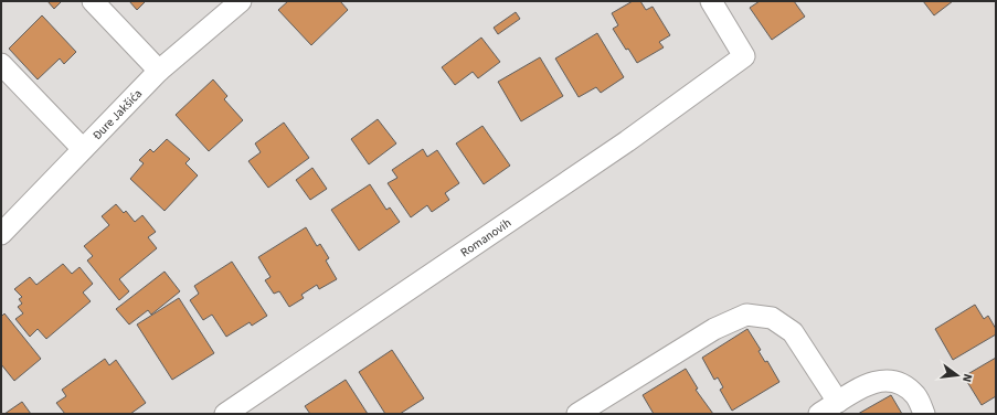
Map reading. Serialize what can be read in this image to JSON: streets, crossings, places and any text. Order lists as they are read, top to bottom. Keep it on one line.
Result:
{"streets":{"street":["Đure Jakšića","Romanovih"]},"north":"right"}
